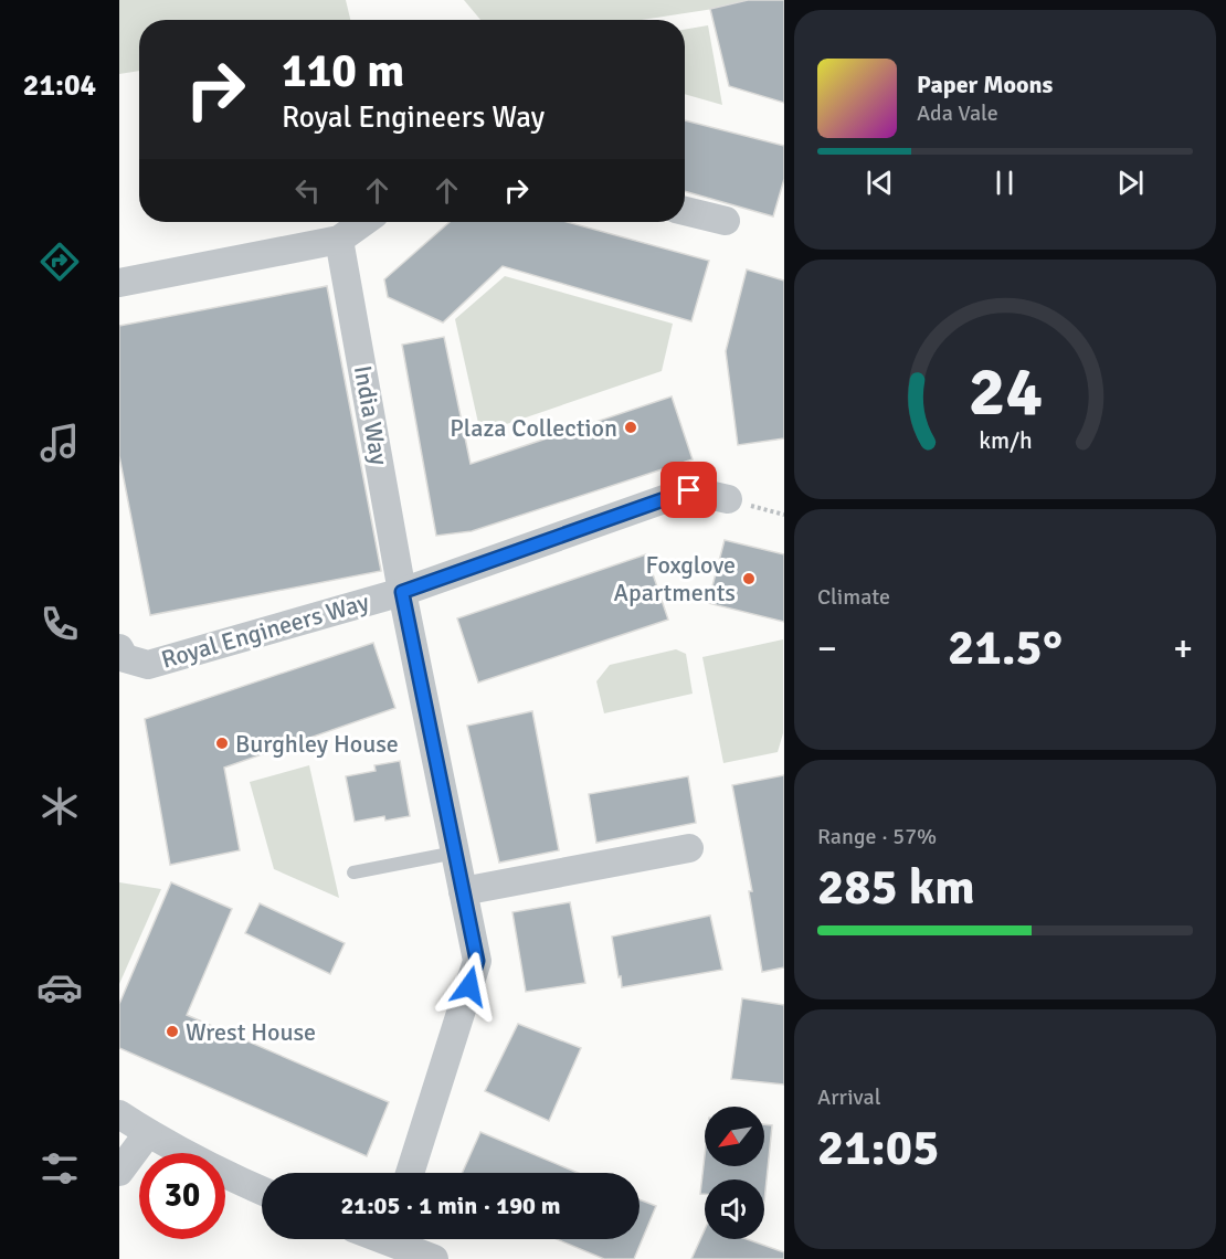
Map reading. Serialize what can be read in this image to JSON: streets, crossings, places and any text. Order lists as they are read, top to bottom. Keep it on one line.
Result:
{"streets":{"street":["India Way","Royal Engineers Way"]},"crossings":[["India Way","Royal Engineers Way"]],"places":["Plaza Collection","Foxglove Apartments","Burghley House","Wrest House"],"north":"bottom left","page":{"tabs":"21:04","turn":["110 m","Royal Engineers Way"],"song":["Paper Moons","Ada Vale"],"tile":["Climate",["Range · 57%","285 km"],["Arrival","21:05"]],"heat":["−","21.5°","+"],"limit":"30","trip":"21:05 · 1 min · 190 m","gauge":["24","km/h"]}}
